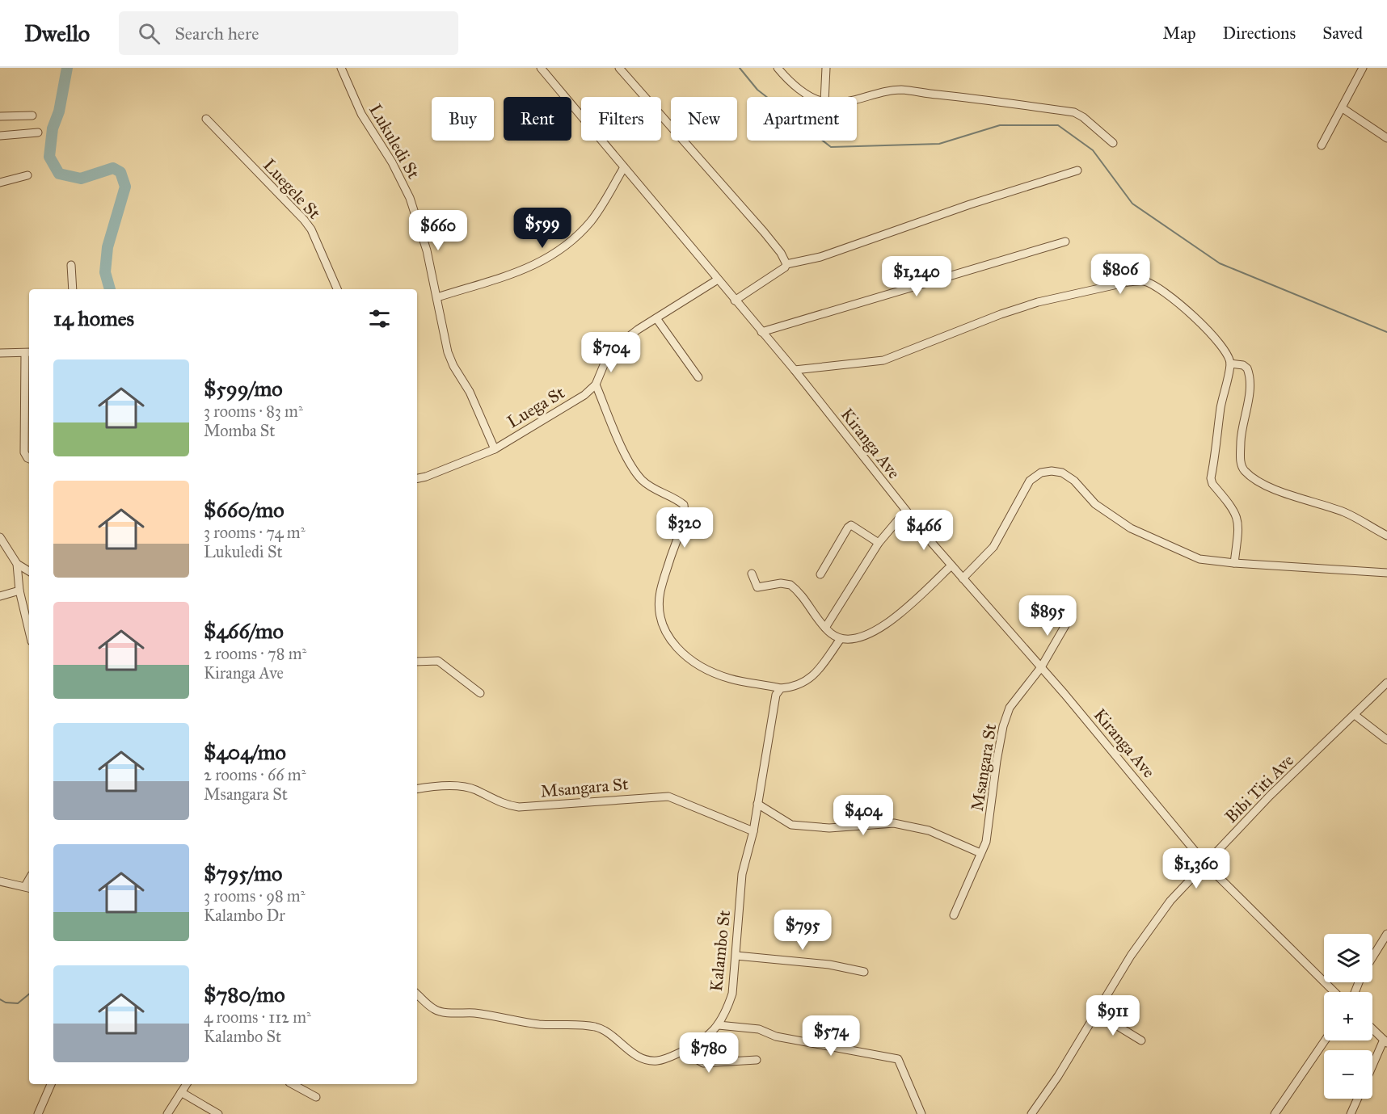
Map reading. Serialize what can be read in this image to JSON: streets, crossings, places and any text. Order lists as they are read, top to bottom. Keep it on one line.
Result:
{"streets":{"street":["Lukuledi St","Luegele St","Luega St","Kiranga Ave","Msangara St","Bibi Titi Ave","Kalambo St"]},"crossings":[["Lukuledi St","Luega St"],["Luega St","Kiranga Ave"],["Kiranga Ave","Msangara St"],["Kiranga Ave","Bibi Titi Ave"],["Msangara St","Kalambo St"]],"page":{"header":"Dwello","search":"Search here","nav":["Map","Directions","Saved"],"chip":["Buy","Rent","Filters","New","Apartment"],"price":["$599","$660","$806","$1,240","$704","$320","$466","$895","$404","$1,360","$795","$911","$574","$780"],"heading":"14 homes","list":[{"name":"$599/mo","note":"3 rooms · 83 m² · Momba St"},{"name":"$660/mo","note":"3 rooms · 74 m² · Lukuledi St"},{"name":"$466/mo","note":"2 rooms · 78 m² · Kiranga Ave"},{"name":"$404/mo","note":"2 rooms · 66 m² · Msangara St"},{"name":"$795/mo","note":"3 rooms · 98 m² · Kalambo Dr"},{"name":"$780/mo","note":"4 rooms · 112 m² · Kalambo St"}],"map_buttons":["+","−"]}}
